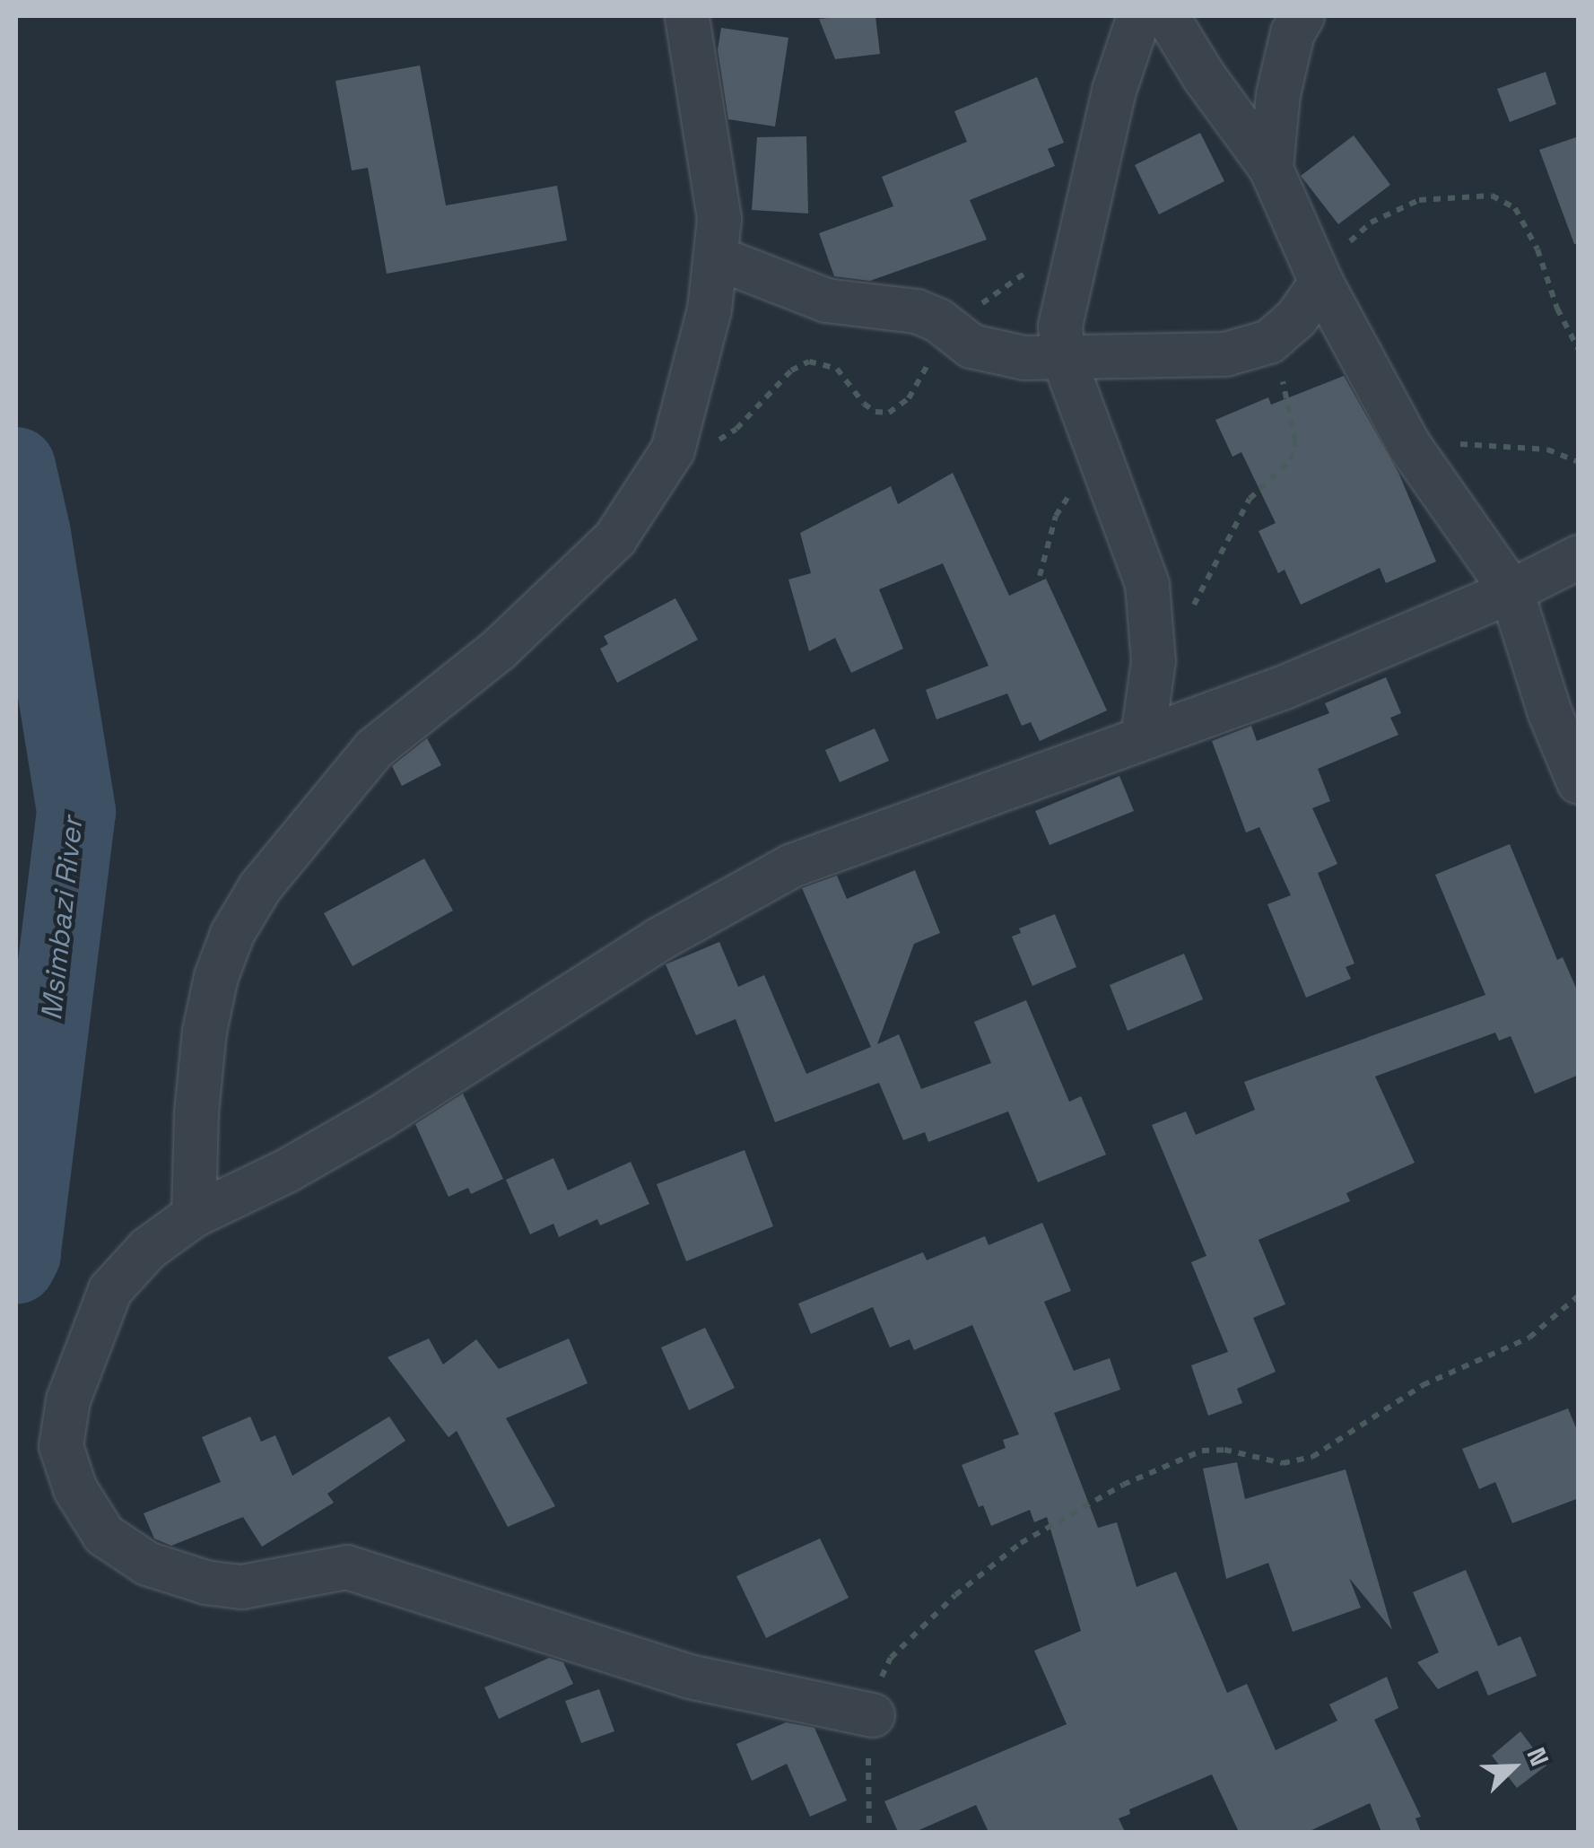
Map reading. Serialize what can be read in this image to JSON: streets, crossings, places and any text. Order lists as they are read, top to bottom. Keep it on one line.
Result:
{"water":["Msimbazi River"],"north":"top right"}
